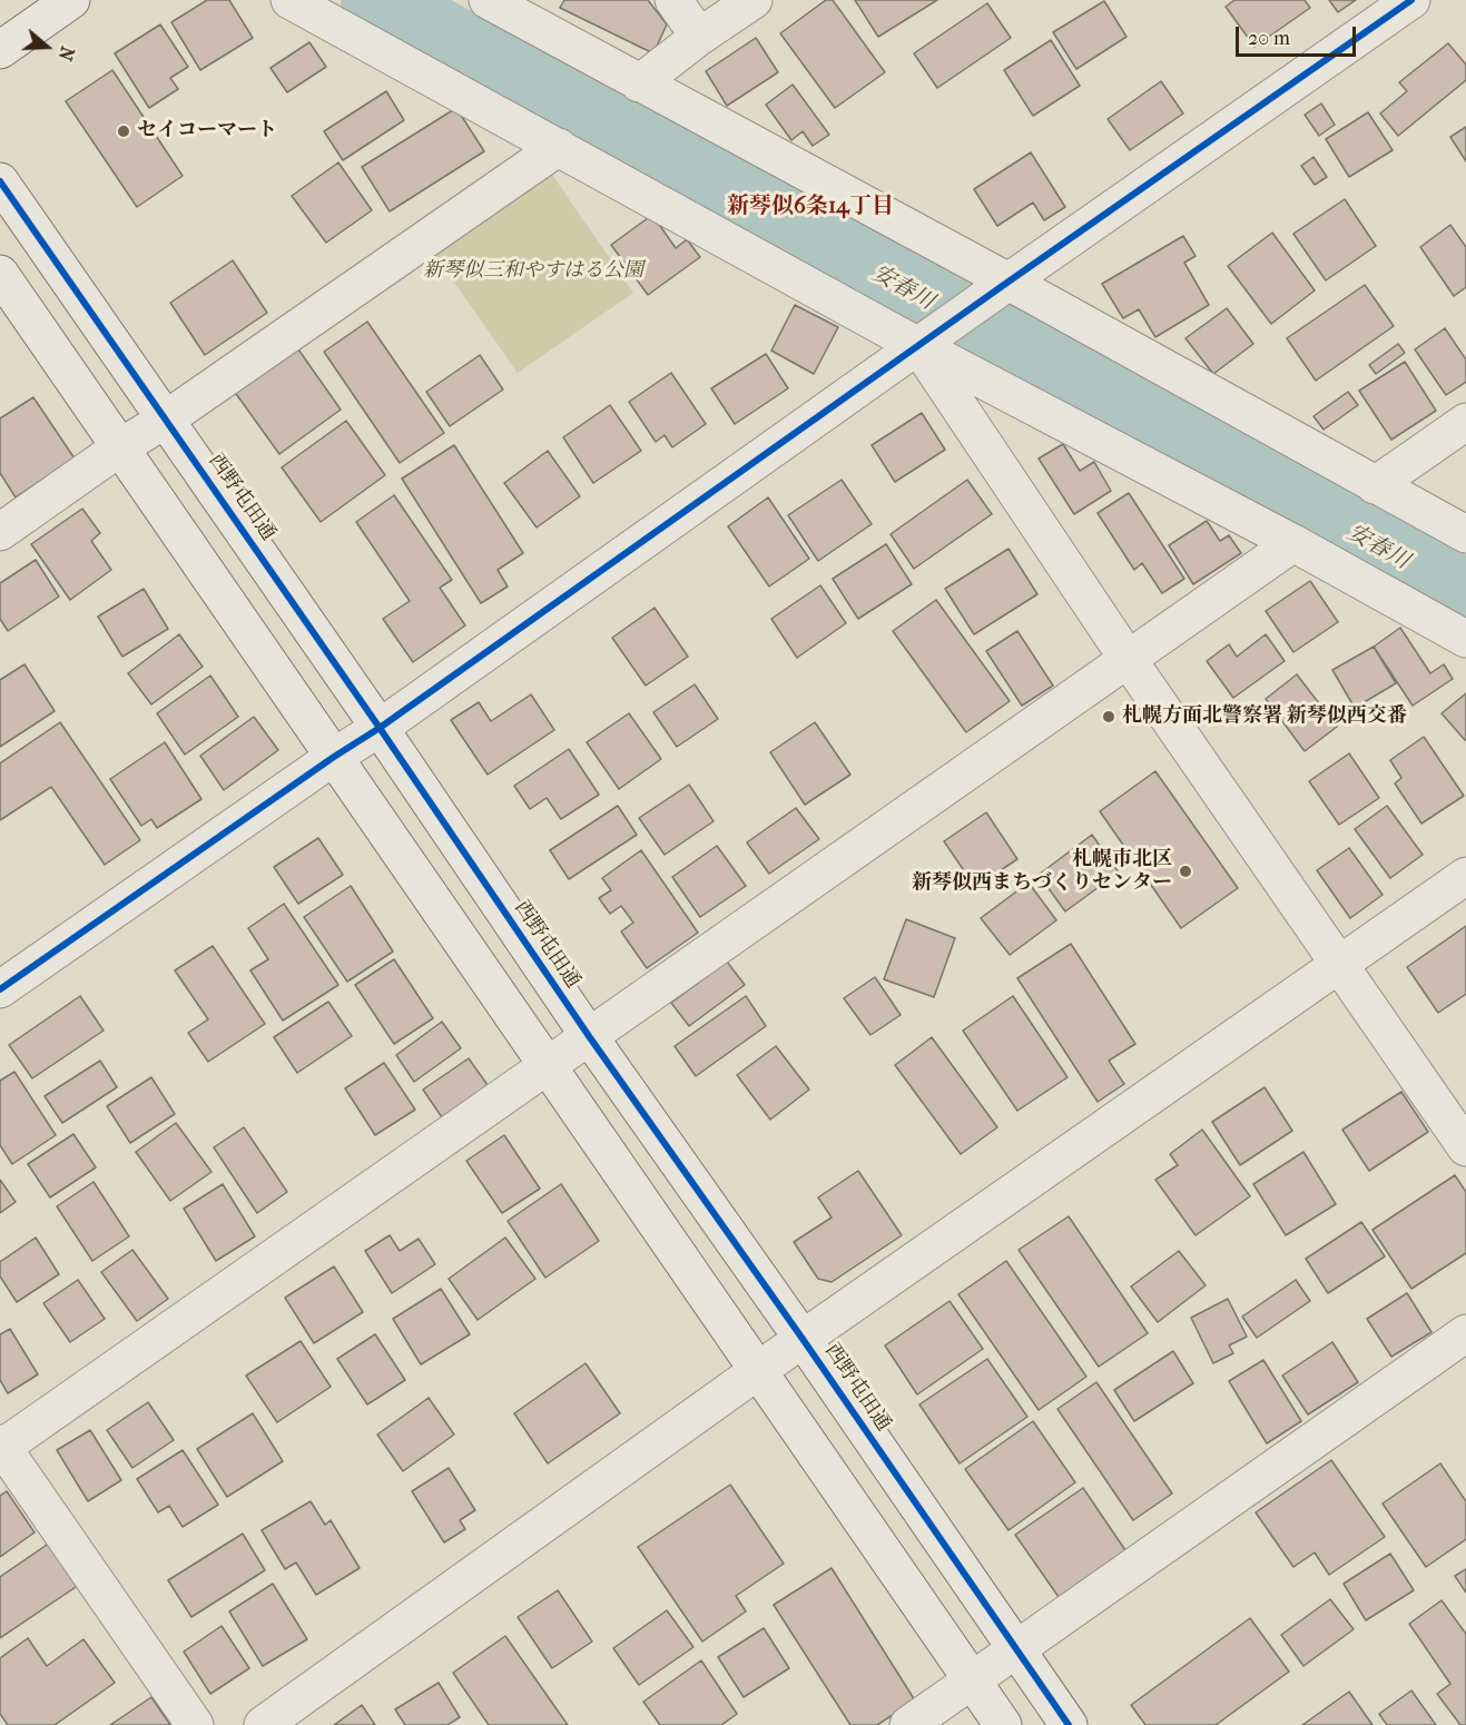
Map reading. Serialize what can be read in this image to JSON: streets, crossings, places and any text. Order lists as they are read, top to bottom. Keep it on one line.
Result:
{"streets":{"street":["西野屯田通"]},"districts":["新琴似6条14丁目"],"water":["安春川"],"parks":["新琴似三和やすはる公園"],"places":["セイコーマート","札幌方面北警察署 新琴似西交番","札幌市北区 新琴似西まちづくりセンター"],"scale_bar":"20 m","north":"right"}
